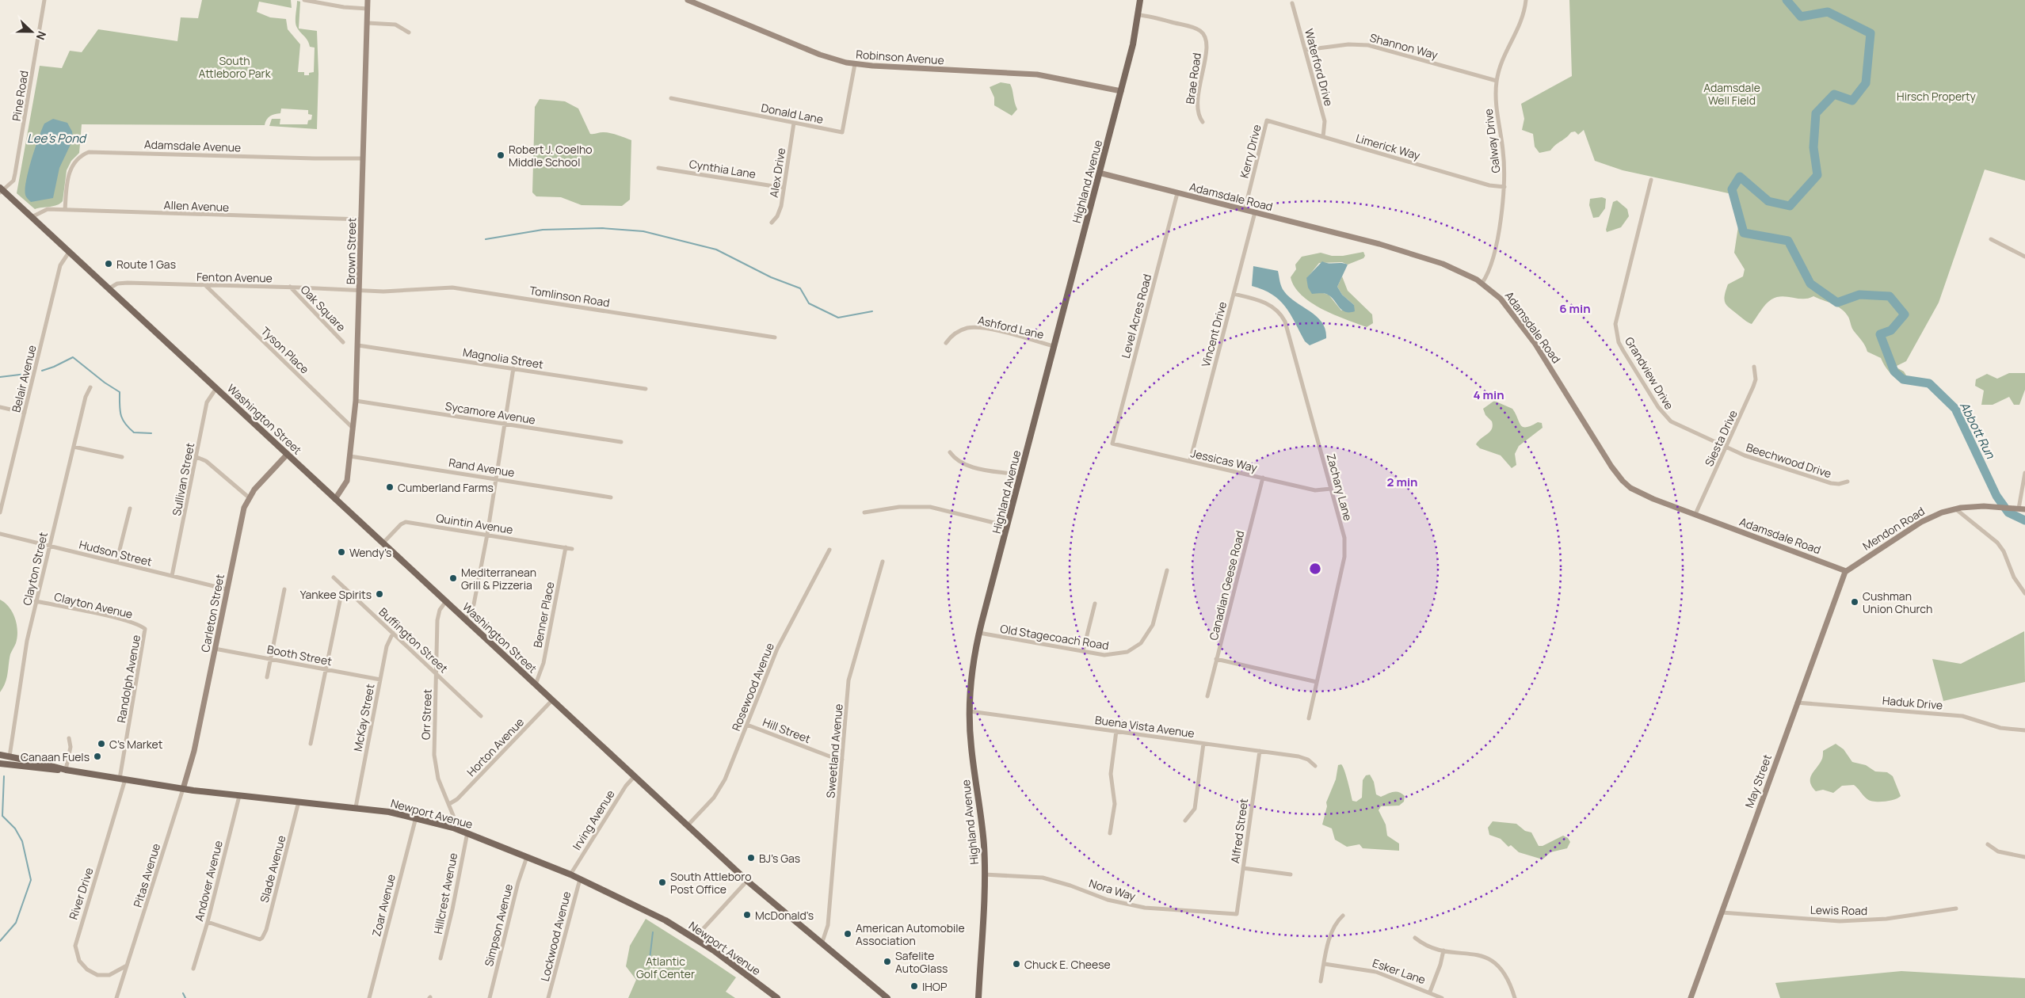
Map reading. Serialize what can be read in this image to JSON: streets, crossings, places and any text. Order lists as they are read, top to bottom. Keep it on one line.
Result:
{"streets":{"main road":["Highland Avenue","Washington Street","Newport Avenue"],"street":["Shannon Way","Robinson Avenue","Waterford Drive","Brae Road","Pine Road","Donald Lane","Galway Drive","Adamsdale Avenue","Limerick Way","Kerry Drive","Cynthia Lane","Alex Drive","Adamsdale Road","Allen Avenue","Brown Street","Fenton Avenue","Tomlinson Road","Oak Square","Level Acres Road","Ashford Lane","Vincent Drive","Tyson Place","Magnolia Street","Grandview Drive","Belair Avenue","Sycamore Avenue","Siesta Drive","Jessicas Way","Beechwood Drive","Rand Avenue","Sullivan Street","Zachary Lane","Quintin Avenue","Mendon Road","Hudson Street","Clayton Street","Canadian Geese Road","Clayton Avenue","Carleton Street","Benner Place","Old Stagecoach Road","Buffington Street","Booth Street","Randolph Avenue","Rosewood Avenue","Haduk Drive","Orr Street","McKay Street","Buena Vista Avenue","Hill Street","Horton Avenue","Sweetland Avenue","May Street","Irving Avenue","Alfred Street","Slade Avenue","Pitas Avenue","Andover Avenue","Nora Way","River Drive","Hillcrest Avenue","Zoar Avenue","Lewis Road","Simpson Avenue","Lockwood Avenue","Esker Lane"]},"crossings":[["Shannon Way","Waterford Drive"],["Shannon Way","Galway Drive"],["Robinson Avenue","Donald Lane"],["Robinson Avenue","Highland Avenue"],["Waterford Drive","Limerick Way"],["Brae Road","Highland Avenue"],["Pine Road","Washington Street"],["Donald Lane","Alex Drive"],["Galway Drive","Limerick Way"],["Galway Drive","Adamsdale Road"],["Adamsdale Avenue","Allen Avenue"],["Adamsdale Avenue","Brown Street"],["Limerick Way","Kerry Drive"],["Kerry Drive","Adamsdale Road"],["Cynthia Lane","Alex Drive"],["Highland Avenue","Adamsdale Road"],["Highland Avenue","Ashford Lane"],["Highland Avenue","Old Stagecoach Road"],["Highland Avenue","Buena Vista Avenue"],["Highland Avenue","Nora Way"],["Adamsdale Road","Level Acres Road"],["Adamsdale Road","Vincent Drive"],["Adamsdale Road","Siesta Drive"],["Adamsdale Road","Mendon Road"],["Adamsdale Road","May Street"],["Allen Avenue","Brown Street"],["Allen Avenue","Washington Street"],["Brown Street","Fenton Avenue"],["Brown Street","Tomlinson Road"],["Brown Street","Tyson Place"],["Brown Street","Magnolia Street"],["Brown Street","Sycamore Avenue"],["Brown Street","Washington Street"],["Brown Street","Rand Avenue"],["Fenton Avenue","Tomlinson Road"],["Fenton Avenue","Oak Square"],["Fenton Avenue","Tyson Place"],["Fenton Avenue","Washington Street"],["Level Acres Road","Jessicas Way"],["Vincent Drive","Jessicas Way"],["Vincent Drive","Zachary Lane"],["Grandview Drive","Siesta Drive"],["Grandview Drive","Beechwood Drive"],["Belair Avenue","Washington Street"],["Washington Street","Sullivan Street"],["Washington Street","Quintin Avenue"],["Washington Street","Carleton Street"],["Washington Street","Benner Place"],["Washington Street","Rosewood Avenue"],["Washington Street","Orr Street"],["Washington Street","Horton Avenue"],["Washington Street","Sweetland Avenue"],["Washington Street","Irving Avenue"],["Siesta Drive","Beechwood Drive"],["Jessicas Way","Zachary Lane"],["Jessicas Way","Canadian Geese Road"],["Sullivan Street","Hudson Street"],["Quintin Avenue","Benner Place"],["Mendon Road","May Street"],["Hudson Street","Clayton Street"],["Hudson Street","Carleton Street"],["Clayton Street","Clayton Avenue"],["Clayton Street","Newport Avenue"],["Clayton Avenue","Randolph Avenue"],["Carleton Street","Booth Street"],["Carleton Street","Newport Avenue"],["Carleton Street","Pitas Avenue"],["Buffington Street","Orr Street"],["Buffington Street","McKay Street"],["Booth Street","McKay Street"],["Randolph Avenue","Newport Avenue"],["Randolph Avenue","River Drive"],["Rosewood Avenue","Hill Street"],["Haduk Drive","May Street"],["Orr Street","Horton Avenue"],["Orr Street","Newport Avenue"],["McKay Street","Newport Avenue"],["Buena Vista Avenue","Alfred Street"],["Hill Street","Sweetland Avenue"],["May Street","Lewis Road"],["Newport Avenue","Irving Avenue"],["Newport Avenue","Slade Avenue"],["Newport Avenue","Pitas Avenue"],["Newport Avenue","Andover Avenue"],["Newport Avenue","River Drive"],["Newport Avenue","Hillcrest Avenue"],["Newport Avenue","Zoar Avenue"],["Newport Avenue","Simpson Avenue"],["Newport Avenue","Lockwood Avenue"],["Alfred Street","Nora Way"],["Slade Avenue","Andover Avenue"],["Pitas Avenue","River Drive"]],"water":["Lee's Pond","Abbott Run"],"parks":["South Attleboro Park","Adamsdale Well Field","Hirsch Property","Atlantic Golf Center"],"places":["Robert J. Coelho Middle School","Route 1 Gas","Cumberland Farms","Wendy's","Mediterranean Grill & Pizzeria","Yankee Spirits","Cushman Union Church","C's Market","Canaan Fuels","BJ's Gas","South Attleboro Post Office","McDonald's","American Automobile Association","Safelite AutoGlass","Chuck E. Cheese","IHOP"],"north":"right","rings":["6 min","4 min","2 min"]}
